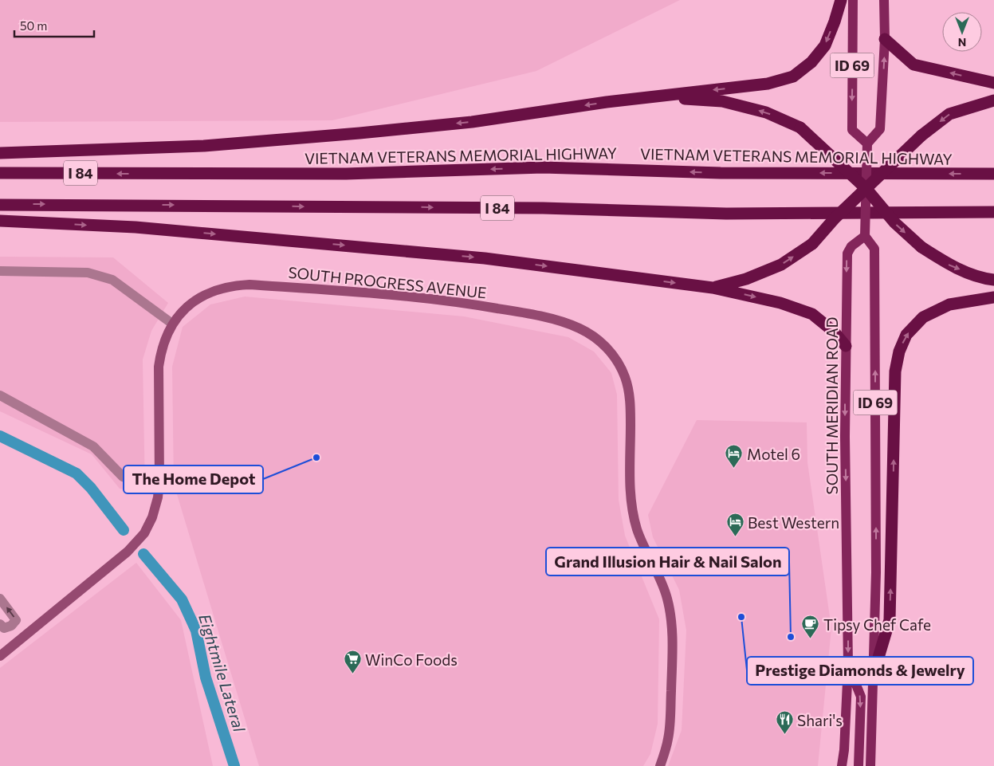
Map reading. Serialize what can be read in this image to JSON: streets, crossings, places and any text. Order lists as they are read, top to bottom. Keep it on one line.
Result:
{"streets":{"highway":["VIETNAM VETERANS MEMORIAL HIGHWAY","I 84"],"main road":["ID 69","SOUTH MERIDIAN ROAD"],"street":["SOUTH PROGRESS AVENUE"]},"crossings":[["ID 69","SOUTH MERIDIAN ROAD"]],"water":["Eightmile Lateral"],"places":{"other":["The Home Depot","Prestige Diamonds & Jewelry","Grand Illusion Hair & Nail Salon"],"hotel":["Motel 6","Best Western"],"cafe":["Tipsy Chef Cafe"],"supermarket":["WinCo Foods"],"restaurant":["Shari's"]},"scale_bar":"50 m","north":"bottom"}
